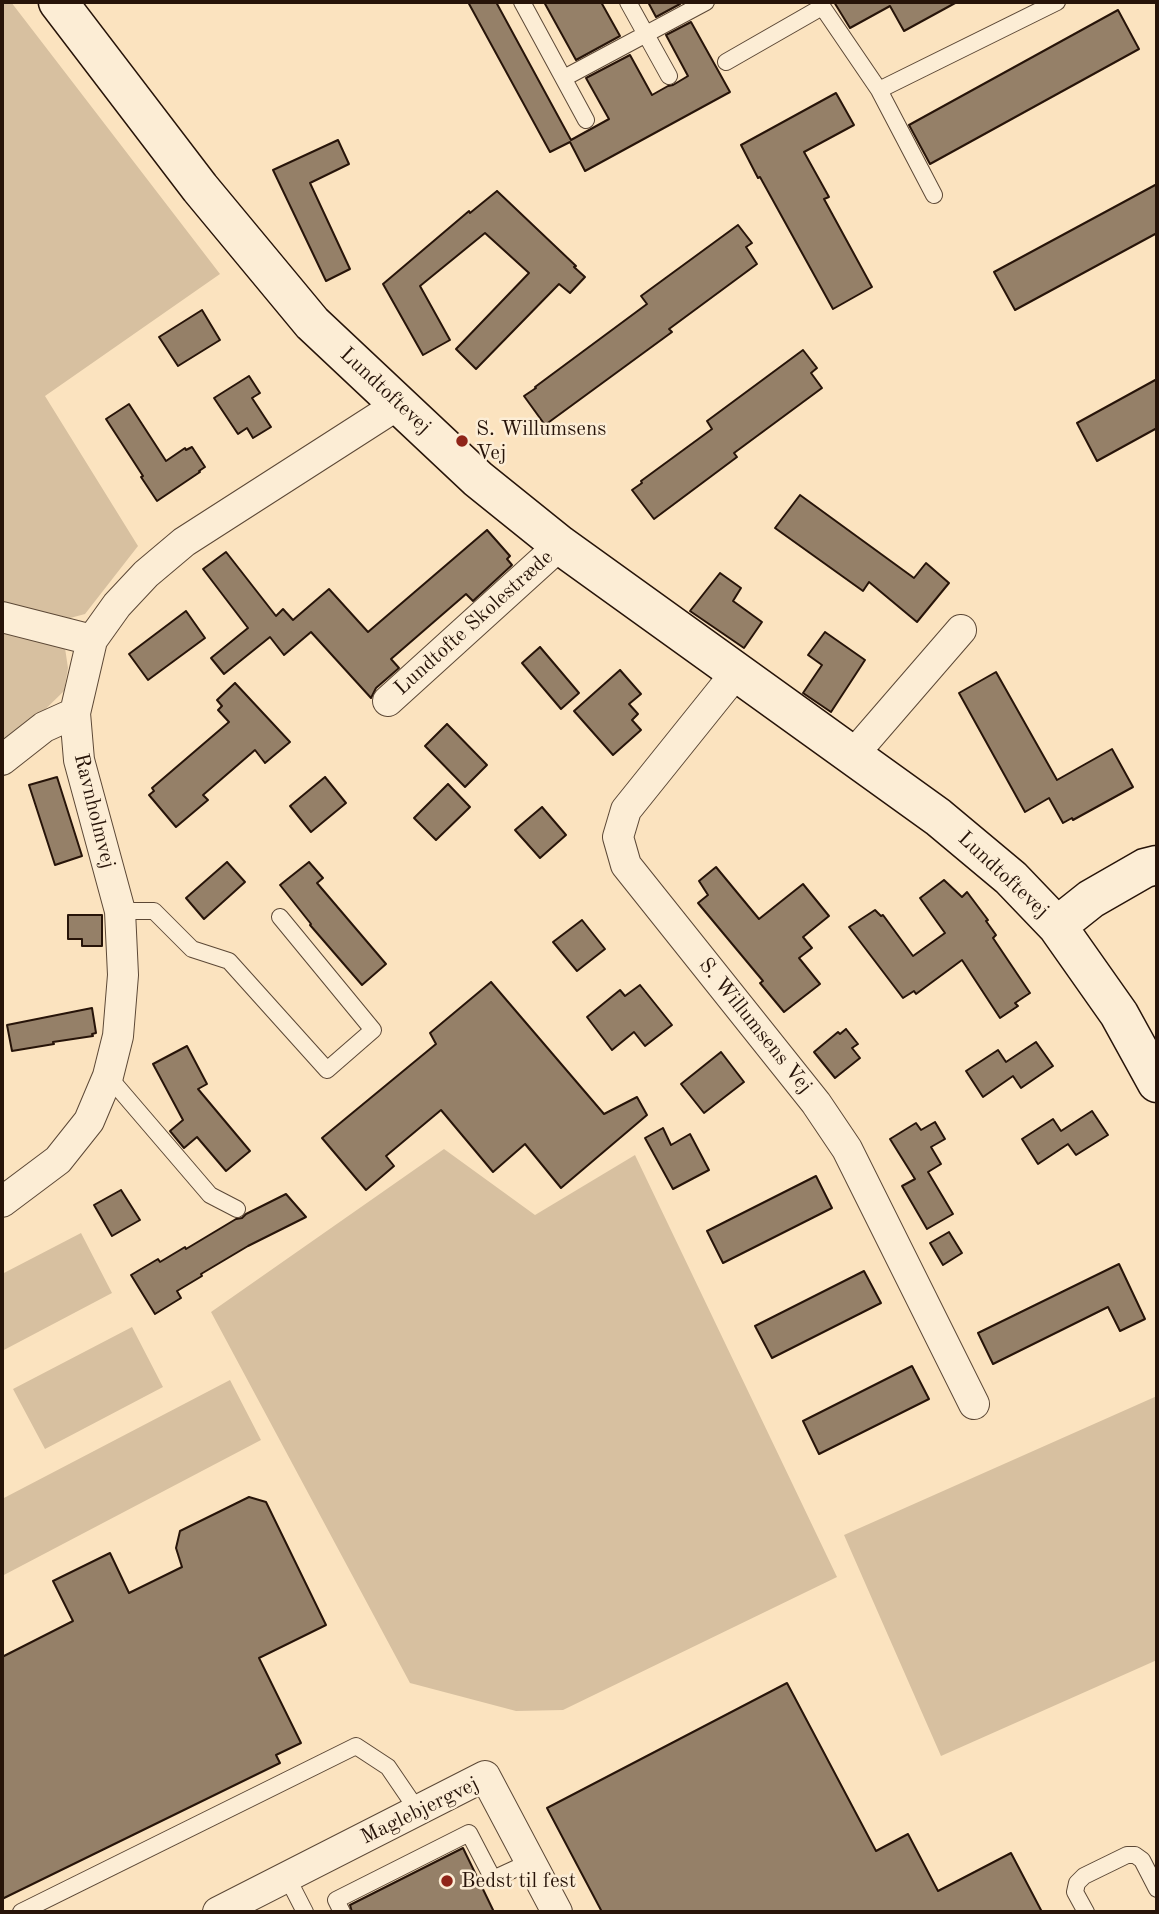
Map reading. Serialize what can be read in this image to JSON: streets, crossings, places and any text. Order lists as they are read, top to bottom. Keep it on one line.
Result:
{"streets":{"street":["Lundtoftevej","Lundtofte Skolestræde","Ravnholmvej","S. Willumsens Vej","Maglebjergvej"]},"crossings":[["Lundtoftevej","Lundtofte Skolestræde"],["Lundtoftevej","Ravnholmvej"],["Lundtoftevej","S. Willumsens Vej"]],"places":["S. Willumsens Vej","Bedst til fest"]}
